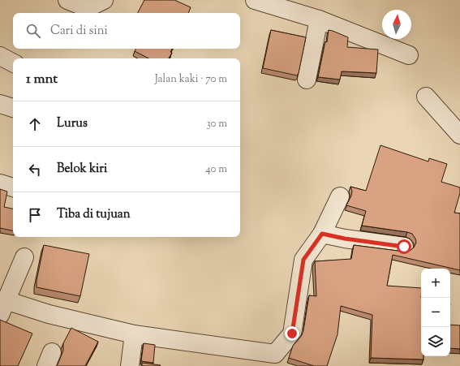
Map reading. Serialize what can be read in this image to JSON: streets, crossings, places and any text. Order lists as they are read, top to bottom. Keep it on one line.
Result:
{"north":"top","page":{"search":"Cari di sini","heading":["1 mnt","Jalan kaki · 70 m"],"list":[["Lurus","30 m"],["Belok kiri","40 m"],"Tiba di tujuan"],"map_buttons":["+","−"]}}
